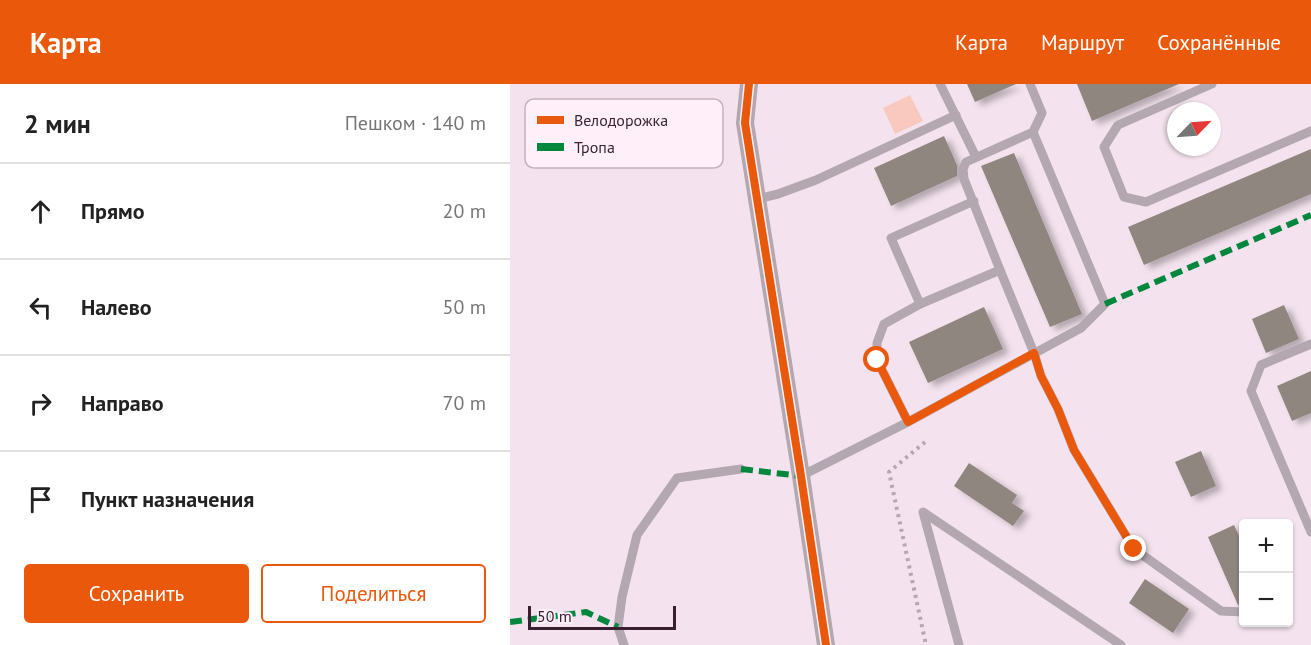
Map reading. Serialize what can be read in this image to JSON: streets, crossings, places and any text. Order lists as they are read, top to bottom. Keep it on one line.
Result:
{"legend":["Велодорожка","Тропа"],"scale_bar":"50 m","north":"top right","page":{"header":"Карта","nav":["Карта","Маршрут","Сохранённые"],"heading":["2 мин","Пешком · 140 m"],"list":[["Прямо","20 m"],["Налево","50 m"],["Направо","70 m"],"Пункт назначения"],"map_buttons":["+","−"],"buttons":["Сохранить","Поделиться"],"scale":"50 m"}}
